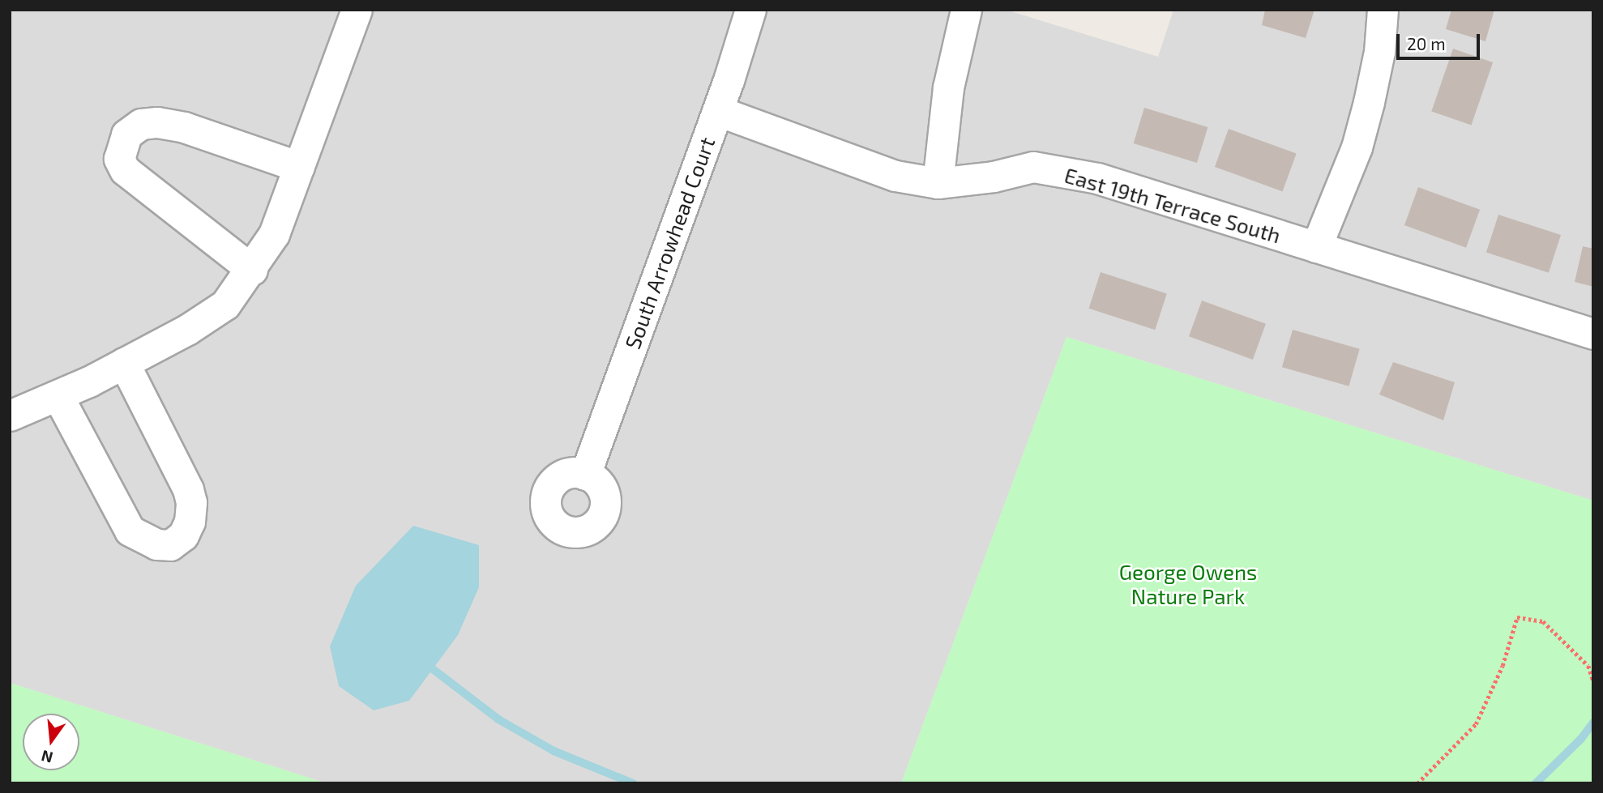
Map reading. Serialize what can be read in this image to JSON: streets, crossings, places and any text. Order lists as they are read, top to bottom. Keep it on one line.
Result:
{"streets":{"street":["East 19th Terrace South","South Arrowhead Court"]},"crossings":[["East 19th Terrace South","South Arrowhead Court"]],"parks":["George Owens Nature Park"],"scale_bar":"20 m","north":"bottom"}
